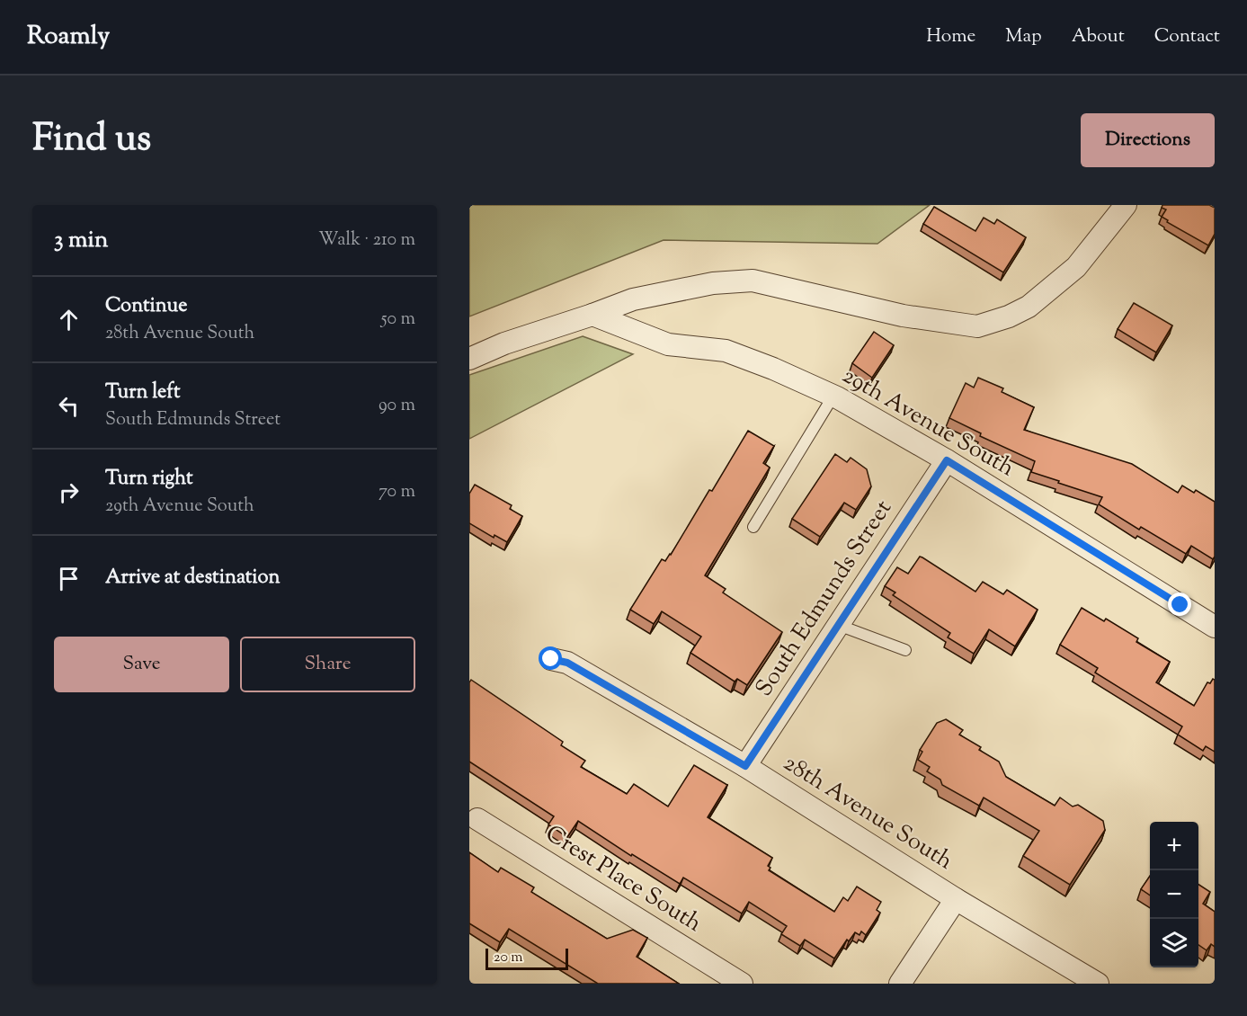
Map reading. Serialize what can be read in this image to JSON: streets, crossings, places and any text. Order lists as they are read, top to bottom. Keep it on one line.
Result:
{"streets":{"street":["29th Avenue South","South Edmunds Street","28th Avenue South","Crest Place South"]},"crossings":[["29th Avenue South","South Edmunds Street"],["South Edmunds Street","28th Avenue South"]],"scale_bar":"20 m","page":{"header":"Roamly","nav":["Home","Map","About","Contact"],"title":"Find us","buttons":["Directions",["Save","Share"]],"heading":["3 min","Walk · 210 m"],"list":[["Continue","28th Avenue South","50 m"],["Turn left","South Edmunds Street","90 m"],["Turn right","29th Avenue South","70 m"],"Arrive at destination"],"map_buttons":["+","−"],"scale":"20 m"}}
